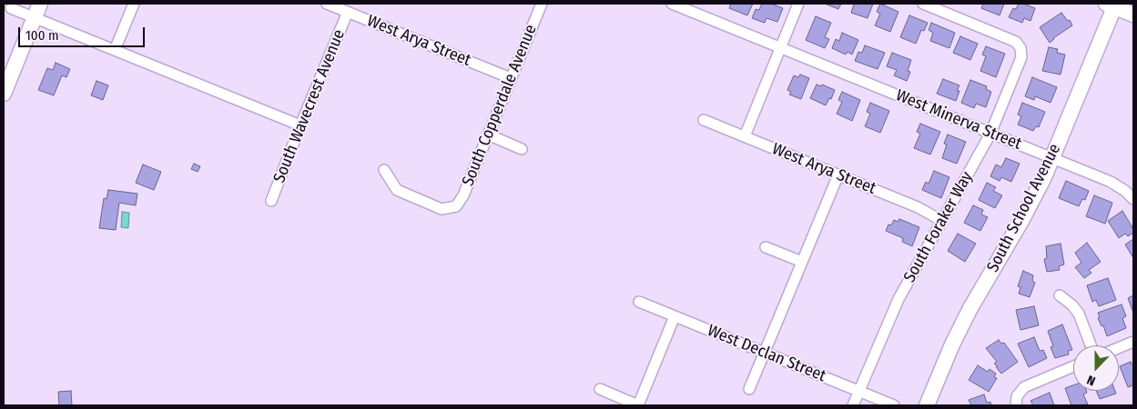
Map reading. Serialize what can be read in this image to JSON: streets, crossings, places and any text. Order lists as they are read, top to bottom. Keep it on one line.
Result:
{"streets":{"street":["West Arya Street","South Copperdale Avenue","South Wavecrest Avenue","West Minerva Street","South School Avenue","South Foraker Way","West Declan Street"]},"crossings":[["West Arya Street","South Copperdale Avenue"],["West Arya Street","South Wavecrest Avenue"],["West Arya Street","South Foraker Way"],["West Minerva Street","South School Avenue"],["West Minerva Street","South Foraker Way"],["South Foraker Way","West Declan Street"]],"scale_bar":"100 m","north":"bottom"}
